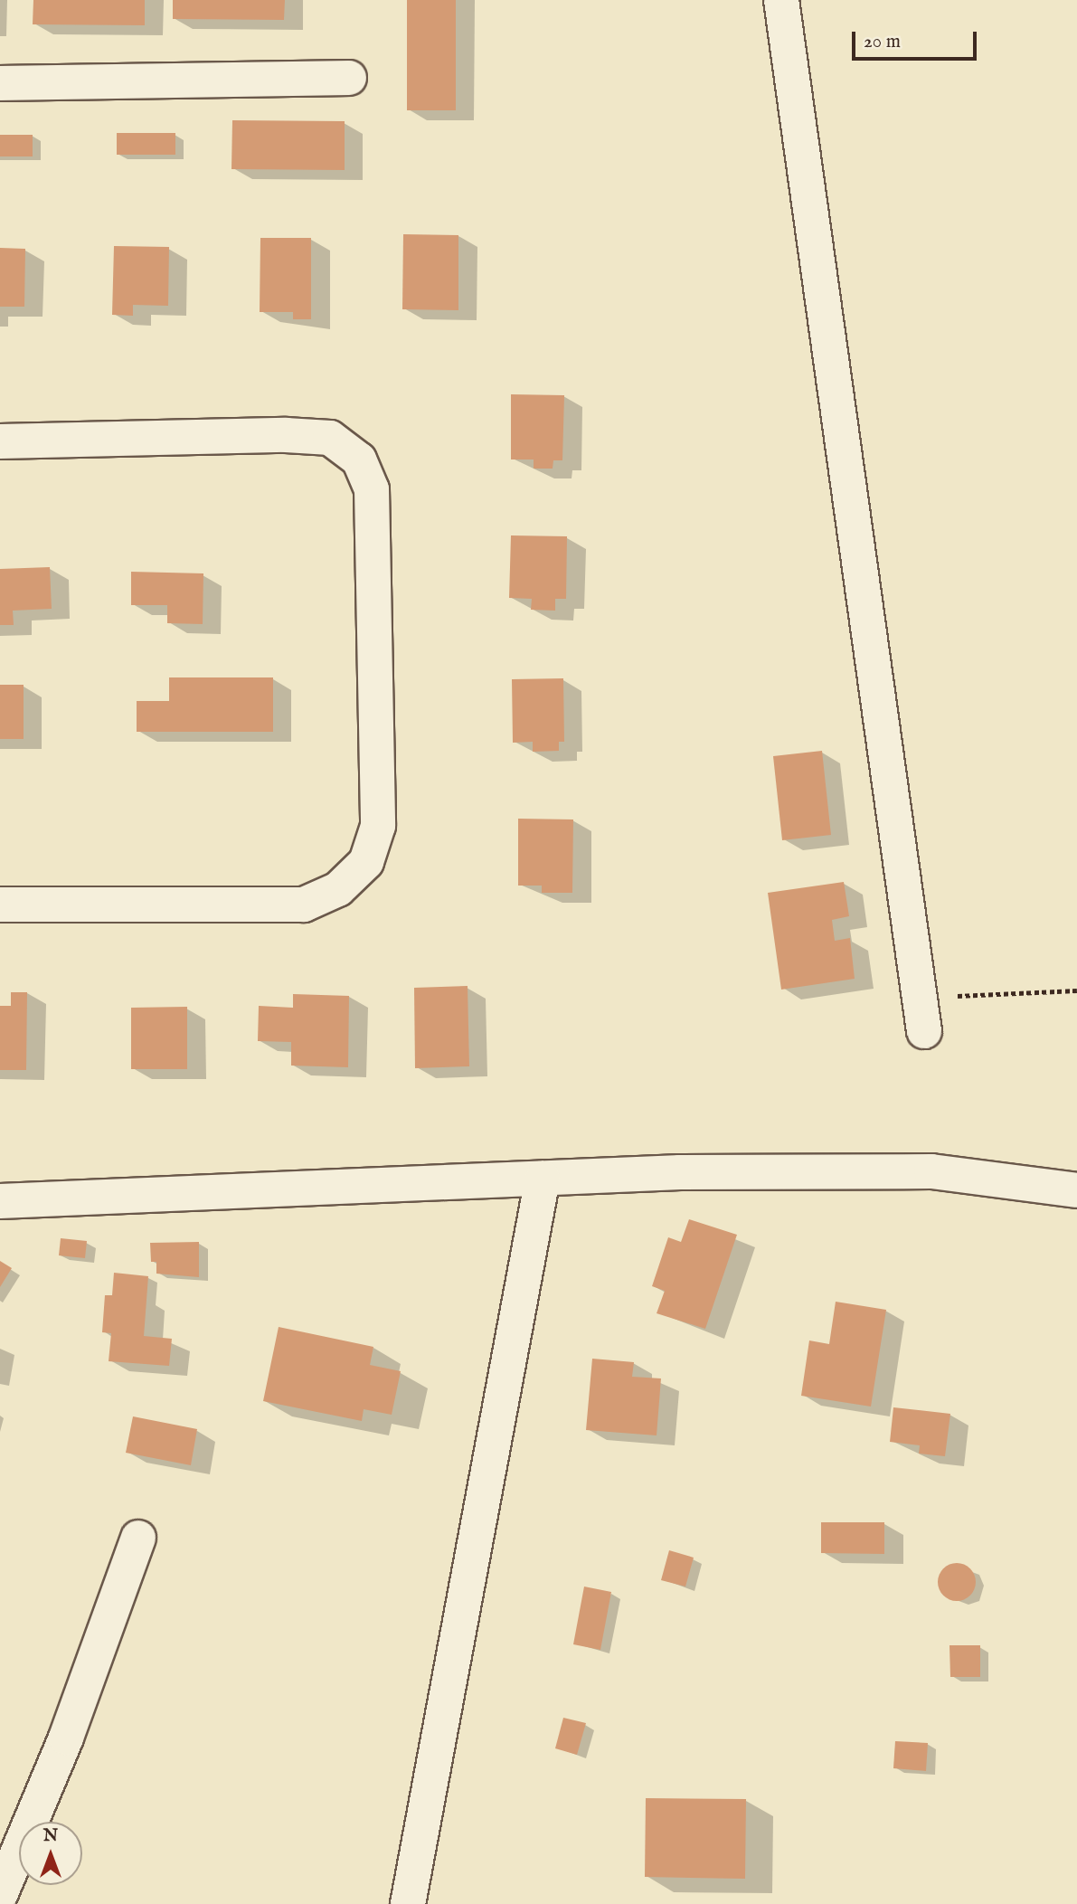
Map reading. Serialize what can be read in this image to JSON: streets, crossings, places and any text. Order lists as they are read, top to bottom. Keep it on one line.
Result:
{"scale_bar":"20 m","north":"top"}
